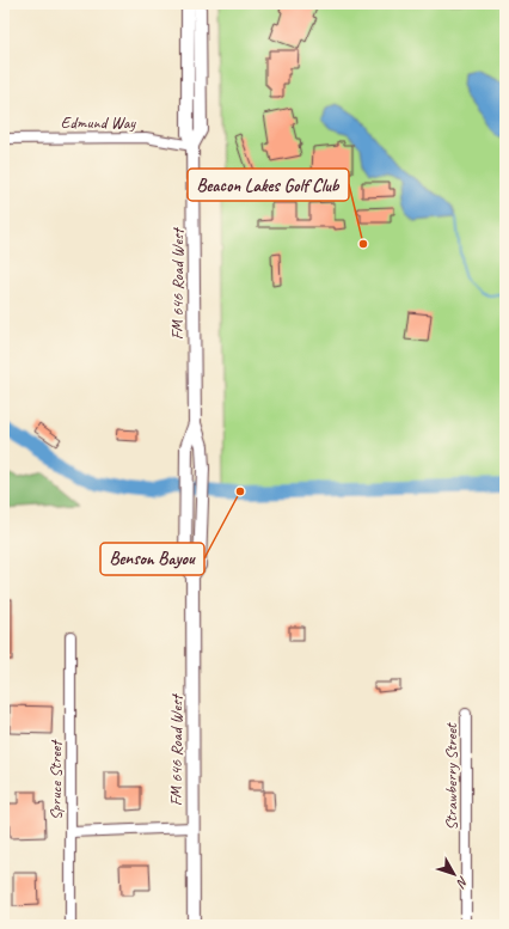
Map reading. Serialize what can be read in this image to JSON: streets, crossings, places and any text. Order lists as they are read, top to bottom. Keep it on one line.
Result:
{"streets":{"main road":["FM 646 Road West"],"street":["Edmund Way","Strawberry Street","Spruce Street"]},"crossings":[["Edmund Way","FM 646 Road West"]],"places":["Beacon Lakes Golf Club","Benson Bayou"],"north":"bottom right"}
